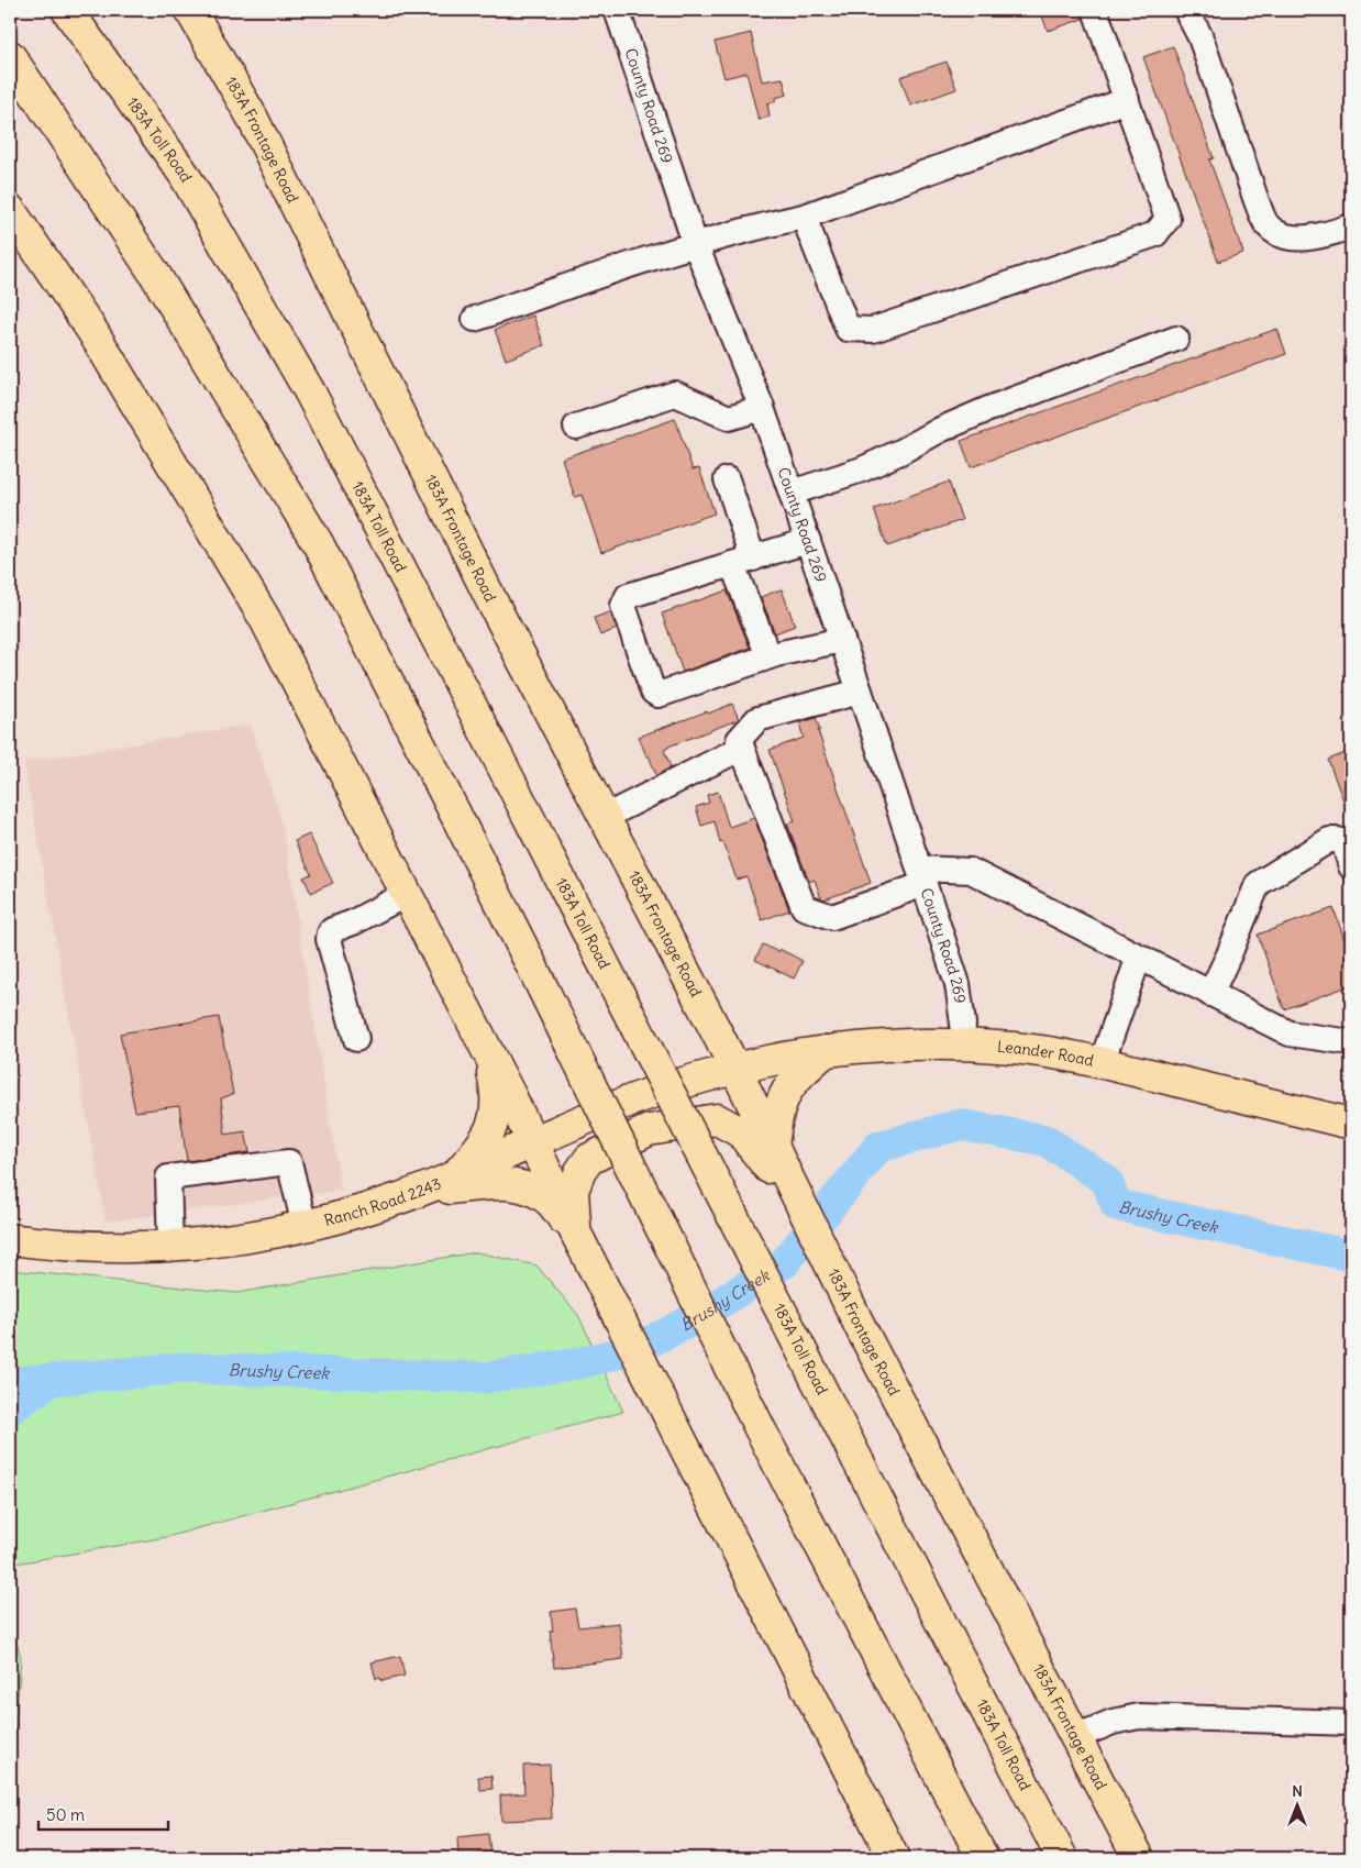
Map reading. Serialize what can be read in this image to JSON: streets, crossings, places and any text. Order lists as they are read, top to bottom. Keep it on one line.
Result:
{"streets":{"main road":["183A Frontage Road","183A Toll Road","Leander Road","Ranch Road 2243"],"street":["County Road 269"]},"crossings":[["County Road 269","Leander Road"],["183A Frontage Road","Leander Road"],["183A Frontage Road","Ranch Road 2243"],["Leander Road","Ranch Road 2243"]],"water":["Brushy Creek"],"scale_bar":"50 m","north":"top"}
